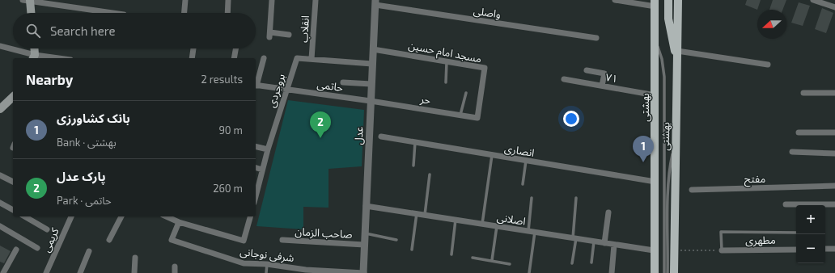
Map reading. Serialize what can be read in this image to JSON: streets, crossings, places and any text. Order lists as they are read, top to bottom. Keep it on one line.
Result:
{"streets":{"main road":["بهشتى","بهشتی"],"street":["واصلی","انقلاب","مسجد امام حسین","۷۱","حاتمی","بروجردی","حر","عدل","انصاری","مفتح","اصلانی","صاحب الزمان","کریمی","مطهری","شرفی نوجانی"]},"crossings":[["واصلی","عدل"],["انقلاب","بروجردی"],["مسجد امام حسین","حر"],["مسجد امام حسین","عدل"],["۷۱","بهشتى"],["حاتمی","بروجردی"],["حاتمی","حر"],["حاتمی","عدل"],["بروجردی","عدل"],["حر","عدل"],["بهشتى","انصاری"],["بهشتى","اصلانی"],["عدل","اصلانی"],["عدل","صاحب الزمان"],["عدل","شرفی نوجانی"]],"north":"left","page":{"search":"Search here","heading":["Nearby","2 results"],"list":[{"mark":"1","name":"بانک کشاورزی","note":"Bank · بهشتى","value":"90 m"},{"mark":"2","name":"پارک عدل","note":"Park · حاتمی","value":"260 m"}],"pins":["2","1"],"map_buttons":["+","−"]}}
